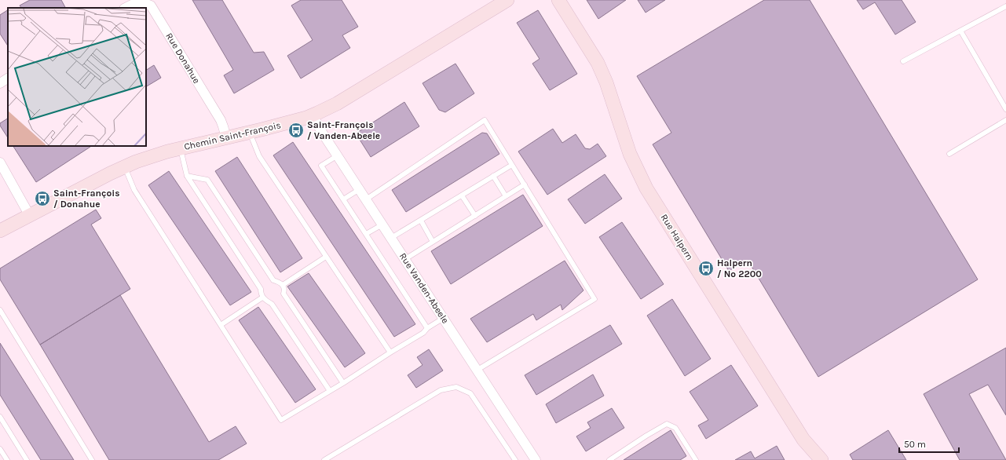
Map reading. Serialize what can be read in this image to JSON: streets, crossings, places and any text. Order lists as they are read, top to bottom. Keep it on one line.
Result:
{"streets":{"street":["Rue Donahue","Chemin Saint-François","Rue Halpern","Rue Vanden-Abeele"]},"crossings":[["Rue Donahue","Chemin Saint-François"],["Chemin Saint-François","Rue Vanden-Abeele"]],"places":{"bus stop":["Saint-François / Vanden-Abeele","Saint-François / Donahue","Halpern / No 2200"]},"scale_bar":"50 m"}
